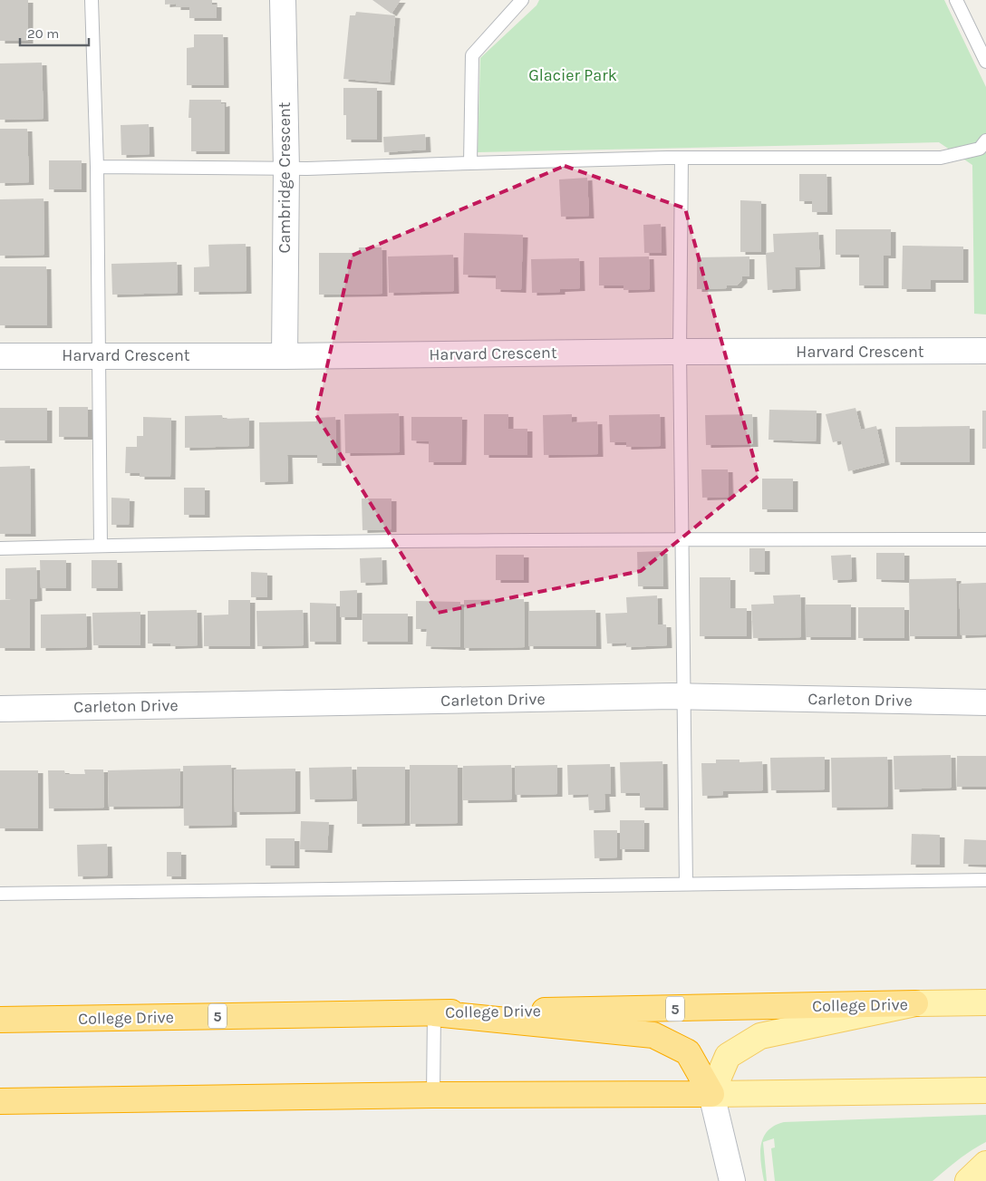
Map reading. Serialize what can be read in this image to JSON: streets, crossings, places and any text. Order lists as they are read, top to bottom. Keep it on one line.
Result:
{"streets":{"highway":["College Drive","5"],"street":["Cambridge Crescent","Harvard Crescent","Carleton Drive"]},"crossings":[["Cambridge Crescent","Harvard Crescent"]],"parks":["Glacier Park"],"scale_bar":"20 m"}
